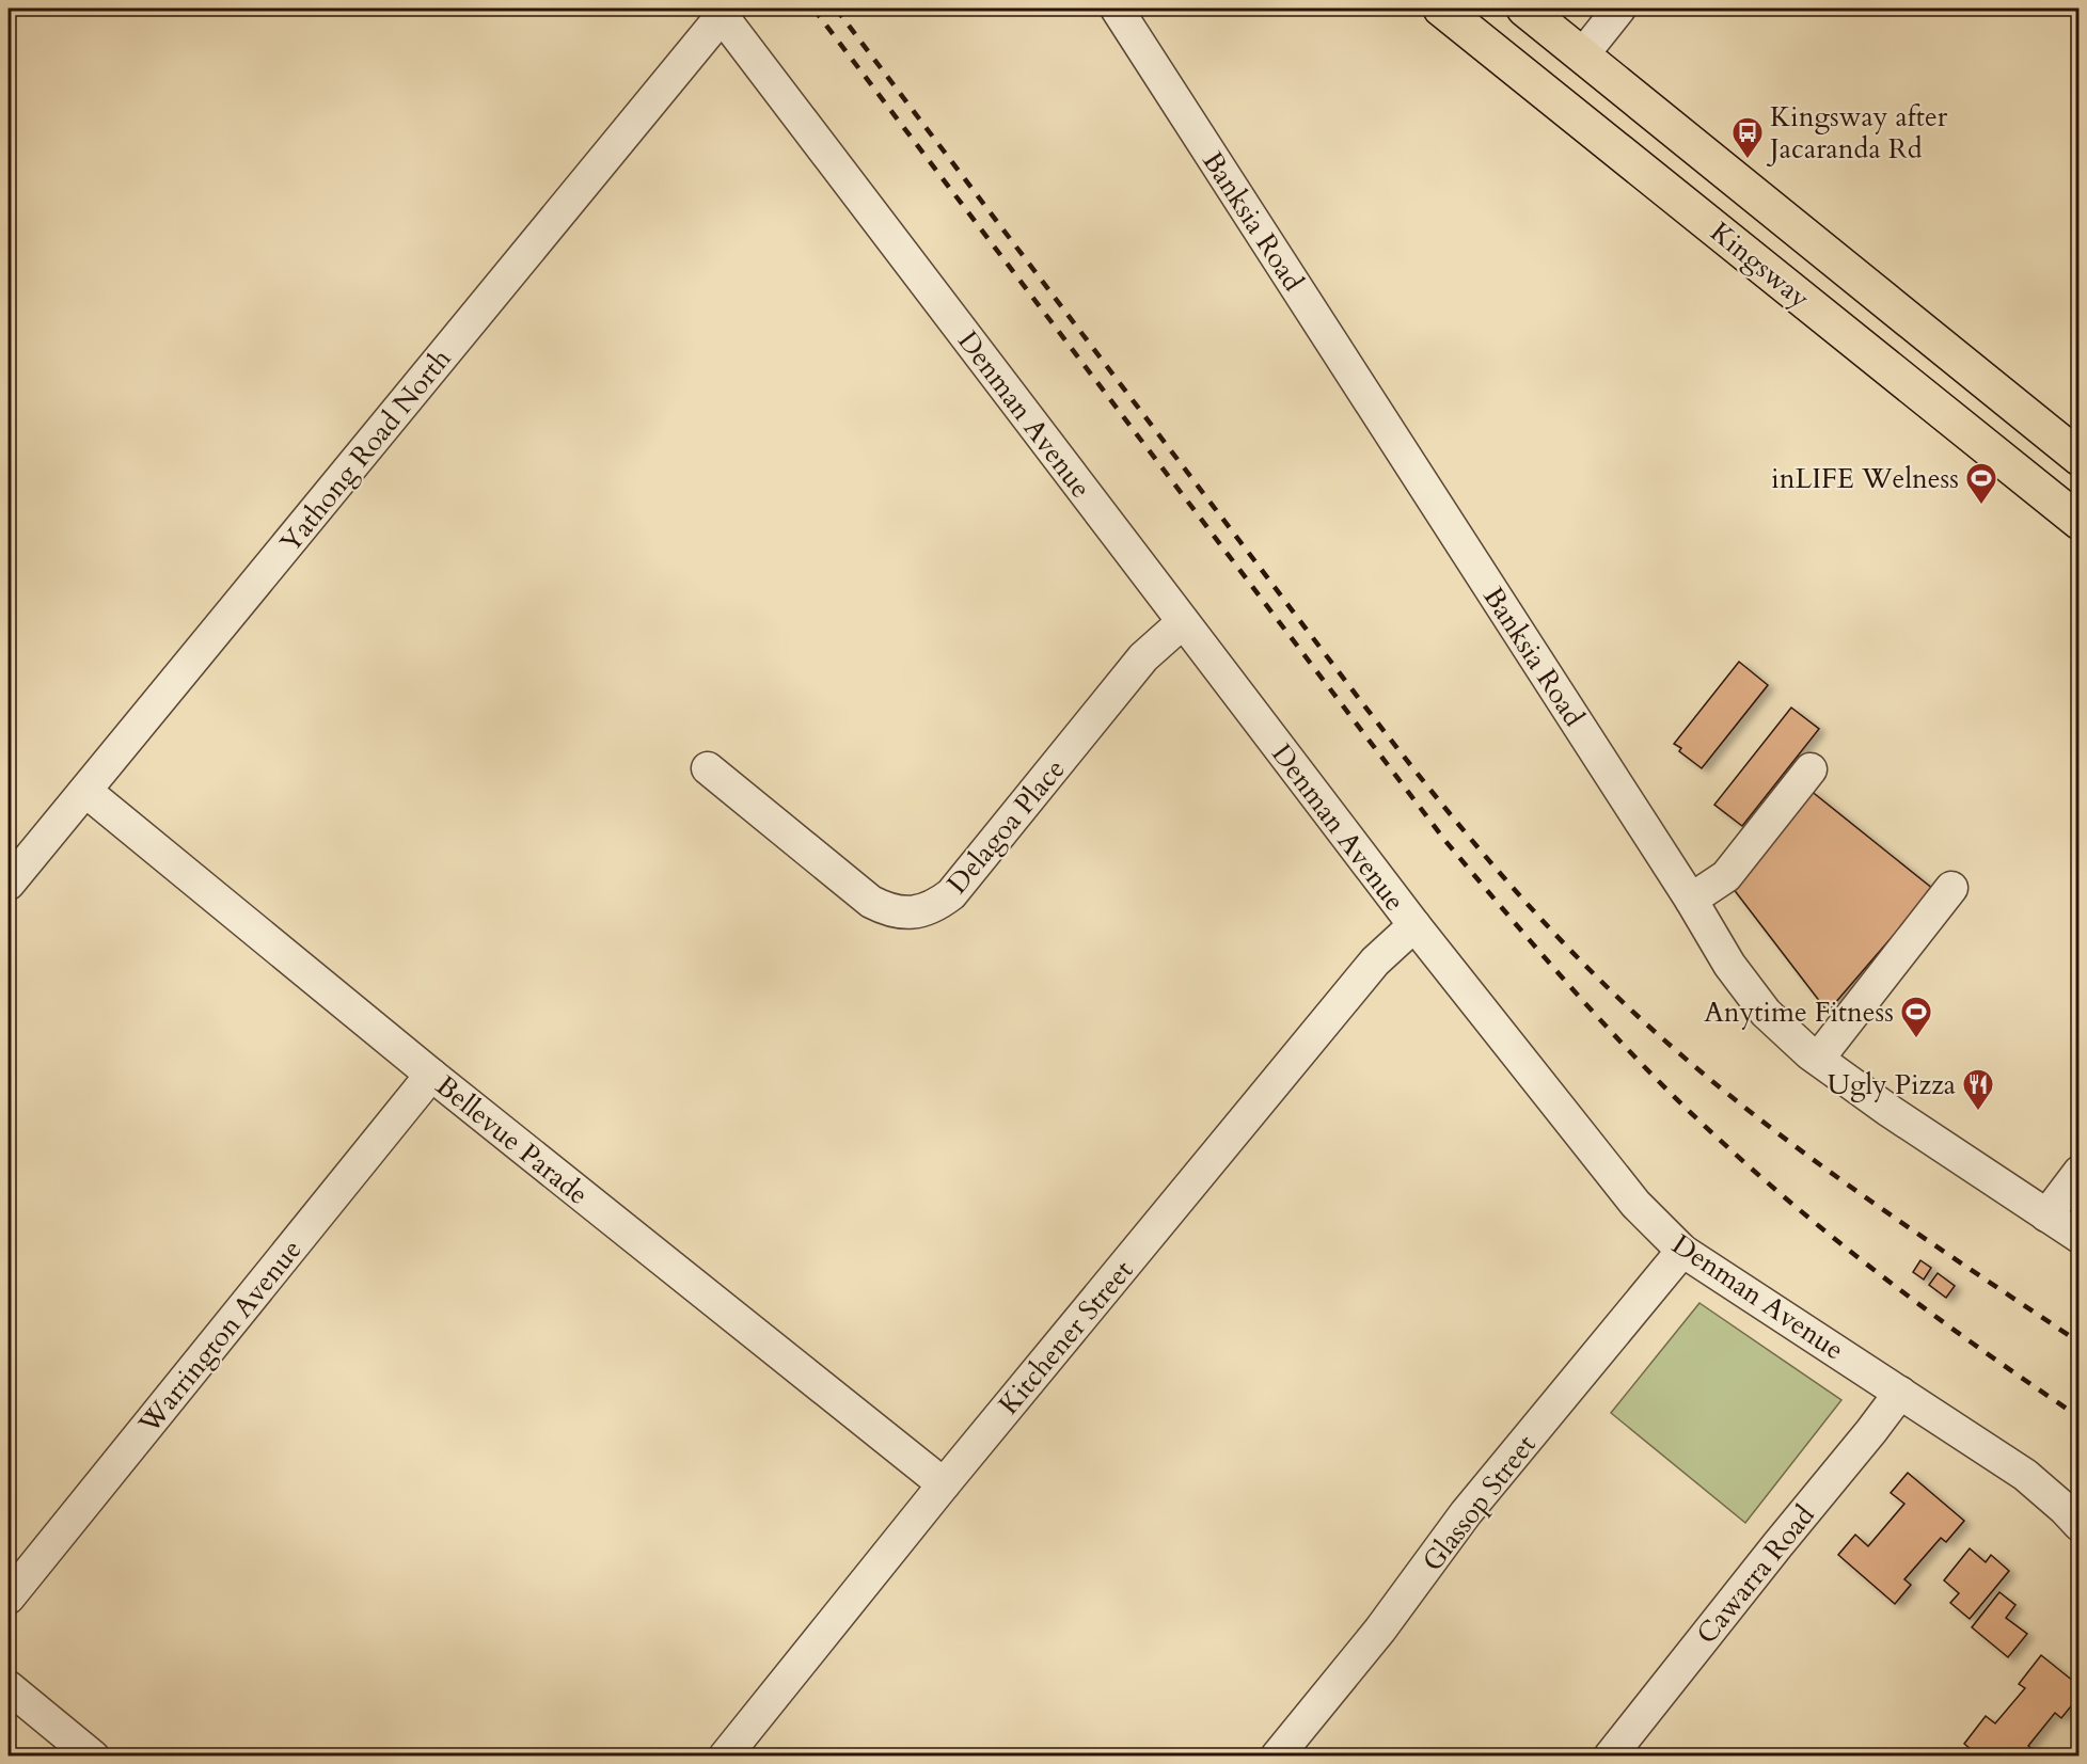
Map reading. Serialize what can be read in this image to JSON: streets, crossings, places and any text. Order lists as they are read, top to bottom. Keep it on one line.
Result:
{"streets":{"main road":["Kingsway"],"street":["Banksia Road","Denman Avenue","Yathong Road North","Delagoa Place","Bellevue Parade","Warrington Avenue","Kitchener Street","Glassop Street","Cawarra Road"]},"crossings":[["Denman Avenue","Yathong Road North"],["Denman Avenue","Delagoa Place"],["Denman Avenue","Kitchener Street"],["Denman Avenue","Glassop Street"],["Denman Avenue","Cawarra Road"],["Yathong Road North","Bellevue Parade"],["Bellevue Parade","Warrington Avenue"],["Bellevue Parade","Kitchener Street"]],"places":{"bus stop":["Kingsway after Jacaranda Rd"],"sports":["inLIFE Welness","Anytime Fitness"],"restaurant":["Ugly Pizza"]}}
